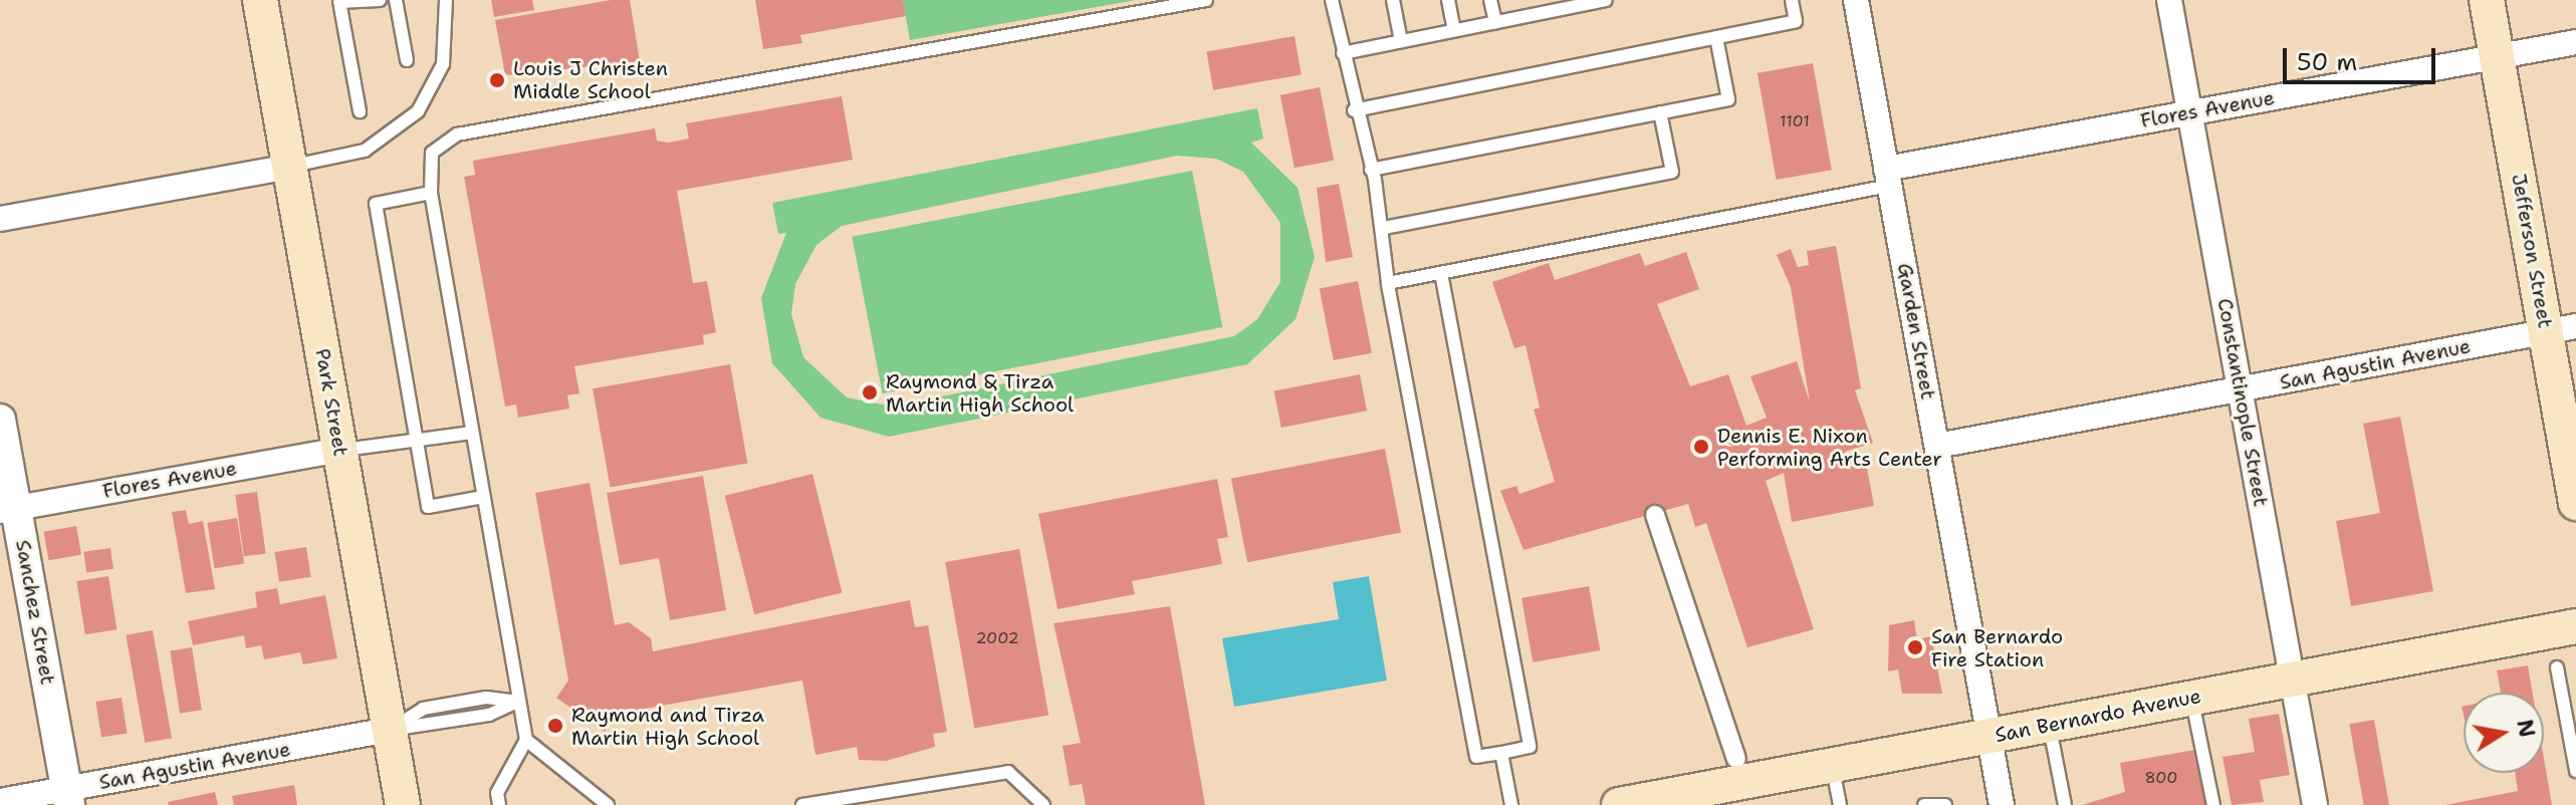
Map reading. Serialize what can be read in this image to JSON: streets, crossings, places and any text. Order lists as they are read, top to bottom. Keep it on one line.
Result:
{"streets":{"main road":["Jefferson Street","Park Street","San Bernardo Avenue"],"street":["Flores Avenue","Garden Street","San Agustin Avenue","Constantinople Street","Sanchez Street"]},"crossings":[["Flores Avenue","Jefferson Street"],["Flores Avenue","Garden Street"],["Flores Avenue","Park Street"],["Flores Avenue","Constantinople Street"],["Flores Avenue","Sanchez Street"],["Jefferson Street","San Agustin Avenue"],["Garden Street","San Agustin Avenue"],["Garden Street","San Bernardo Avenue"],["San Agustin Avenue","Park Street"],["San Agustin Avenue","Constantinople Street"],["San Agustin Avenue","Sanchez Street"],["Constantinople Street","San Bernardo Avenue"]],"places":["Louis J Christen Middle School","Raymond & Tirza Martin High School","Dennis E. Nixon Performing Arts Center","San Bernardo Fire Station","Raymond and Tirza Martin High School"],"house_numbers":["1101","2002","800"],"scale_bar":"50 m","north":"right"}
